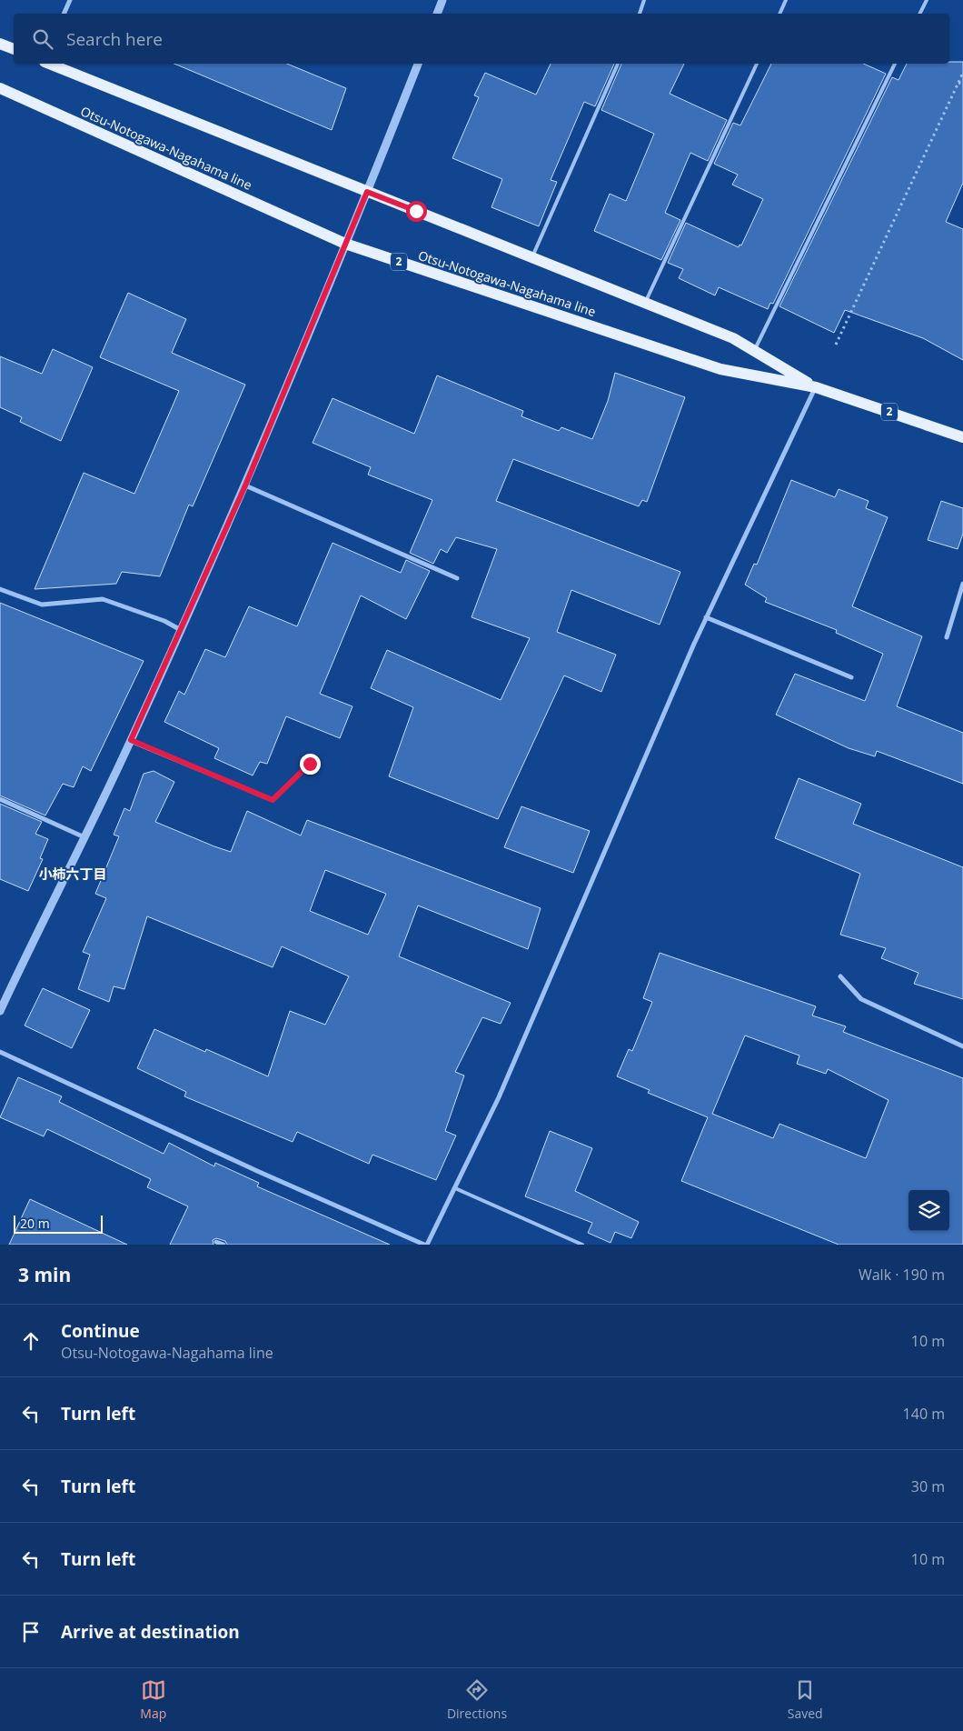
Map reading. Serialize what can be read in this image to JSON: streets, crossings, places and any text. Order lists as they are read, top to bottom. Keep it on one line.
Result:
{"streets":{"main road":["Otsu-Notogawa-Nagahama line","2"]},"districts":["小柿六丁目"],"scale_bar":"20 m","page":{"search":"Search here","scale":"20 m","heading":["3 min","Walk · 190 m"],"list":[["Continue","Otsu-Notogawa-Nagahama line","10 m"],["Turn left","140 m"],["Turn left","30 m"],["Turn left","10 m"],"Arrive at destination"],"nav":["Map","Directions","Saved"]}}
